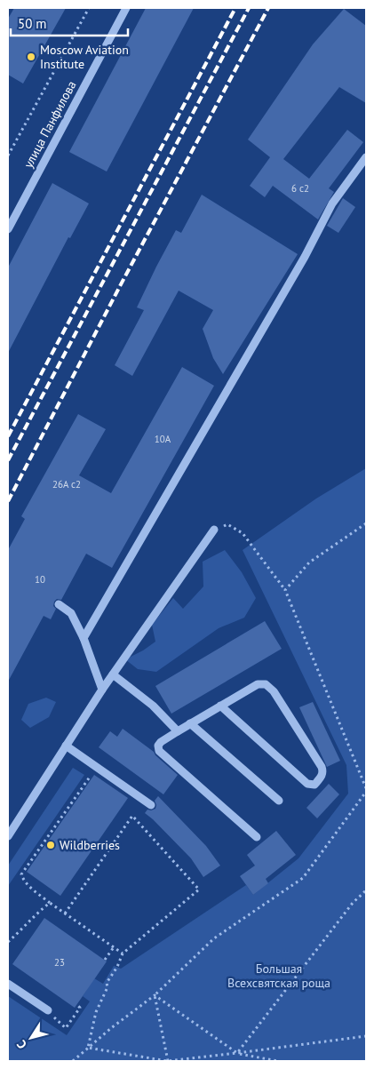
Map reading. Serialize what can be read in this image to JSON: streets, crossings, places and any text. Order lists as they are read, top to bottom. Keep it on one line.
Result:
{"streets":{"street":["улица Панфилова"]},"parks":["Большая Всехсвятская роща"],"places":["Moscow Aviation Institute","Wildberries"],"house_numbers":["6 с2","10А","26А с2","10","23"],"scale_bar":"50 m","north":"bottom left"}
